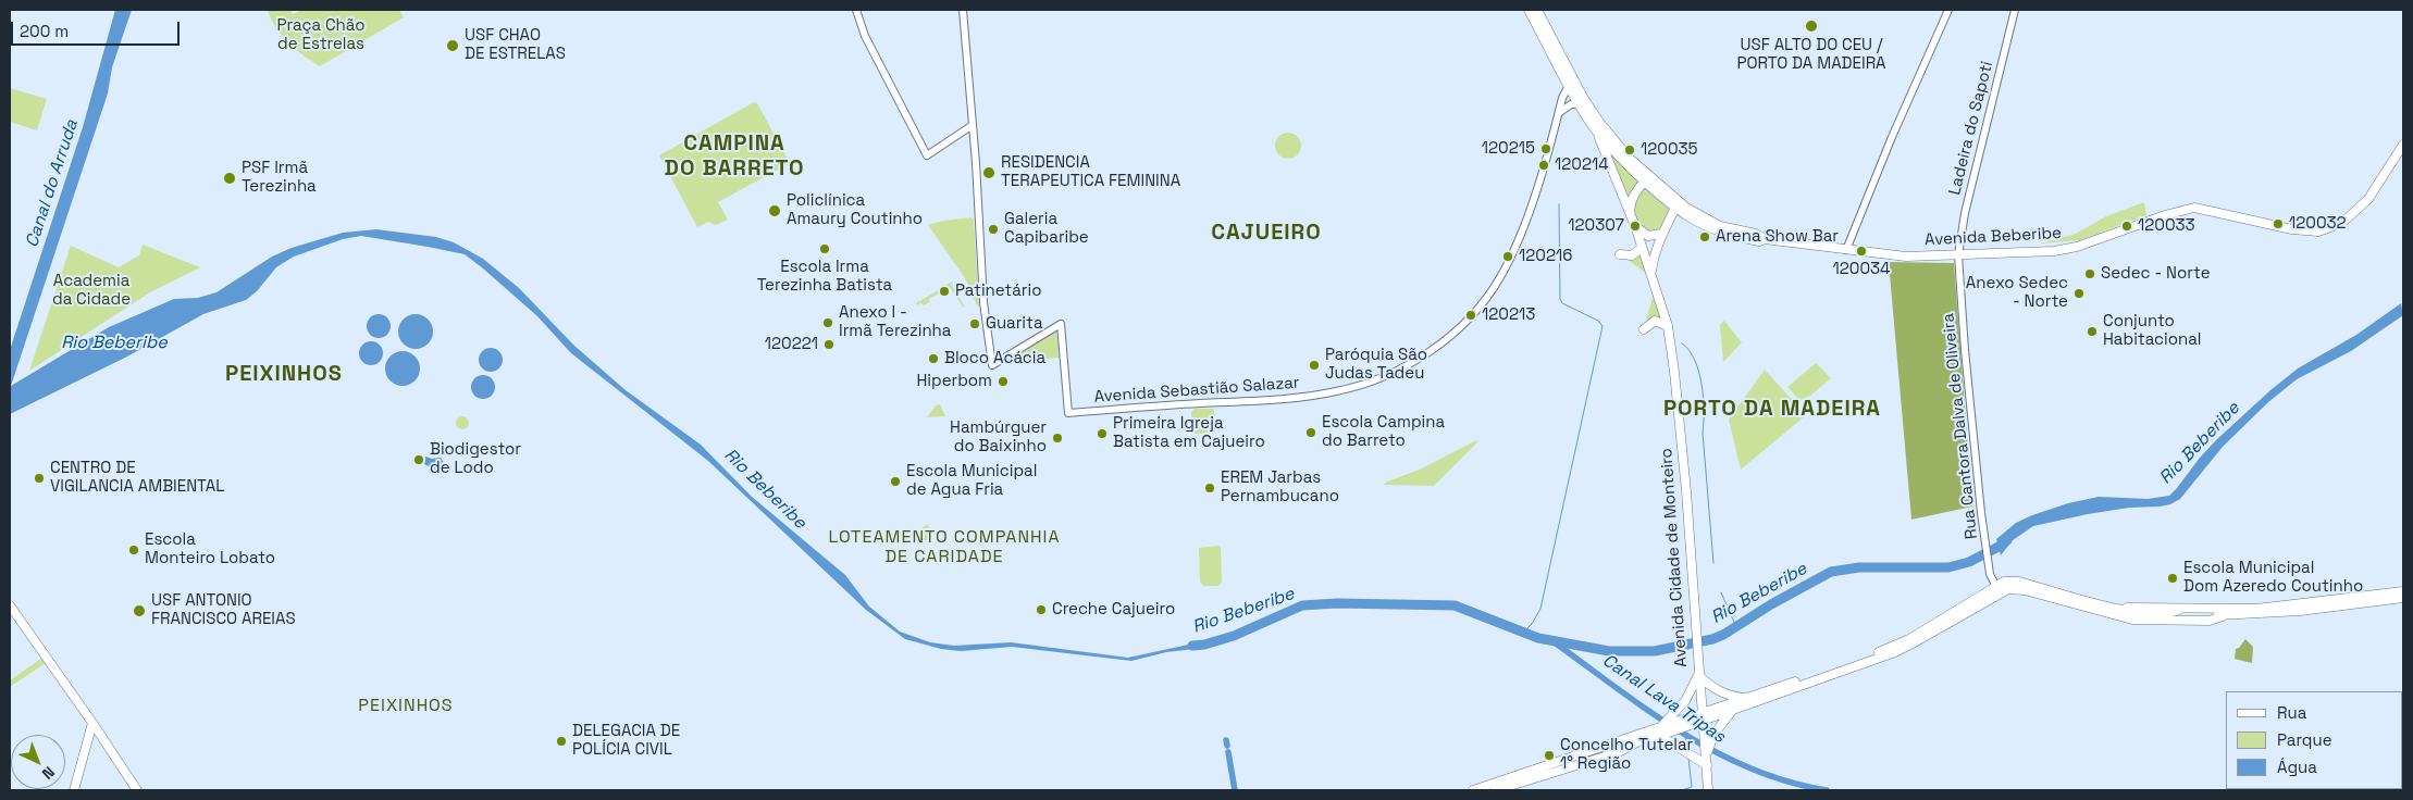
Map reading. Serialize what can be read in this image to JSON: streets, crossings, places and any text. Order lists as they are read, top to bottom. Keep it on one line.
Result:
{"streets":{"main road":["Avenida Beberibe","Avenida Cidade de Monteiro"],"street":["Ladeira do Sapoti","Avenida Sebastião Salazar","Rua Cantora Dalva de Oliveira"]},"crossings":[["Ladeira do Sapoti","Avenida Beberibe"],["Ladeira do Sapoti","Rua Cantora Dalva de Oliveira"],["Avenida Beberibe","Avenida Sebastião Salazar"],["Avenida Beberibe","Rua Cantora Dalva de Oliveira"],["Avenida Beberibe","Avenida Cidade de Monteiro"]],"districts":["CAMPINA DO BARRETO","CAJUEIRO","PEIXINHOS","PORTO DA MADEIRA","LOTEAMENTO COMPANHIA DE CARIDADE","PEIXINHOS"],"water":["Canal do Arruda","Rio Beberibe","Canal Lava Tripas"],"parks":["Praça Chão de Estrelas","Academia da Cidade"],"places":["USF ALTO DO CEU / PORTO DA MADEIRA","USF CHAO DE ESTRELAS","120215","120035","120214","RESIDENCIA TERAPEUTICA FEMININA","PSF Irmã Terezinha","Policlínica Amaury Coutinho","120032","120307","120033","Galeria Capibaribe","Arena Show Bar","Escola Irma Terezinha Batista","120034","120216","Sedec - Norte","Patinetário","Anexo Sedec - Norte","120213","Anexo I - Irmã Terezinha","Guarita","Conjunto Habitacional","120221","Bloco Acácia","Paróquia São Judas Tadeu","Hiperbom","Escola Campina do Barreto","Primeira Igreja Batista em Cajueiro","Hambúrguer do Baixinho","Biodigestor de Lodo","CENTRO DE VIGILANCIA AMBIENTAL","Escola Municipal de Agua Fria","EREM Jarbas Pernambucano","Escola Monteiro Lobato","Escola Municipal Dom Azeredo Coutinho","Creche Cajueiro","USF ANTONIO FRANCISCO AREIAS","DELEGACIA DE POLÍCIA CIVIL","Concelho Tutelar 1° Região"],"legend":["Rua","Parque","Água"],"scale_bar":"200 m","north":"bottom right"}
